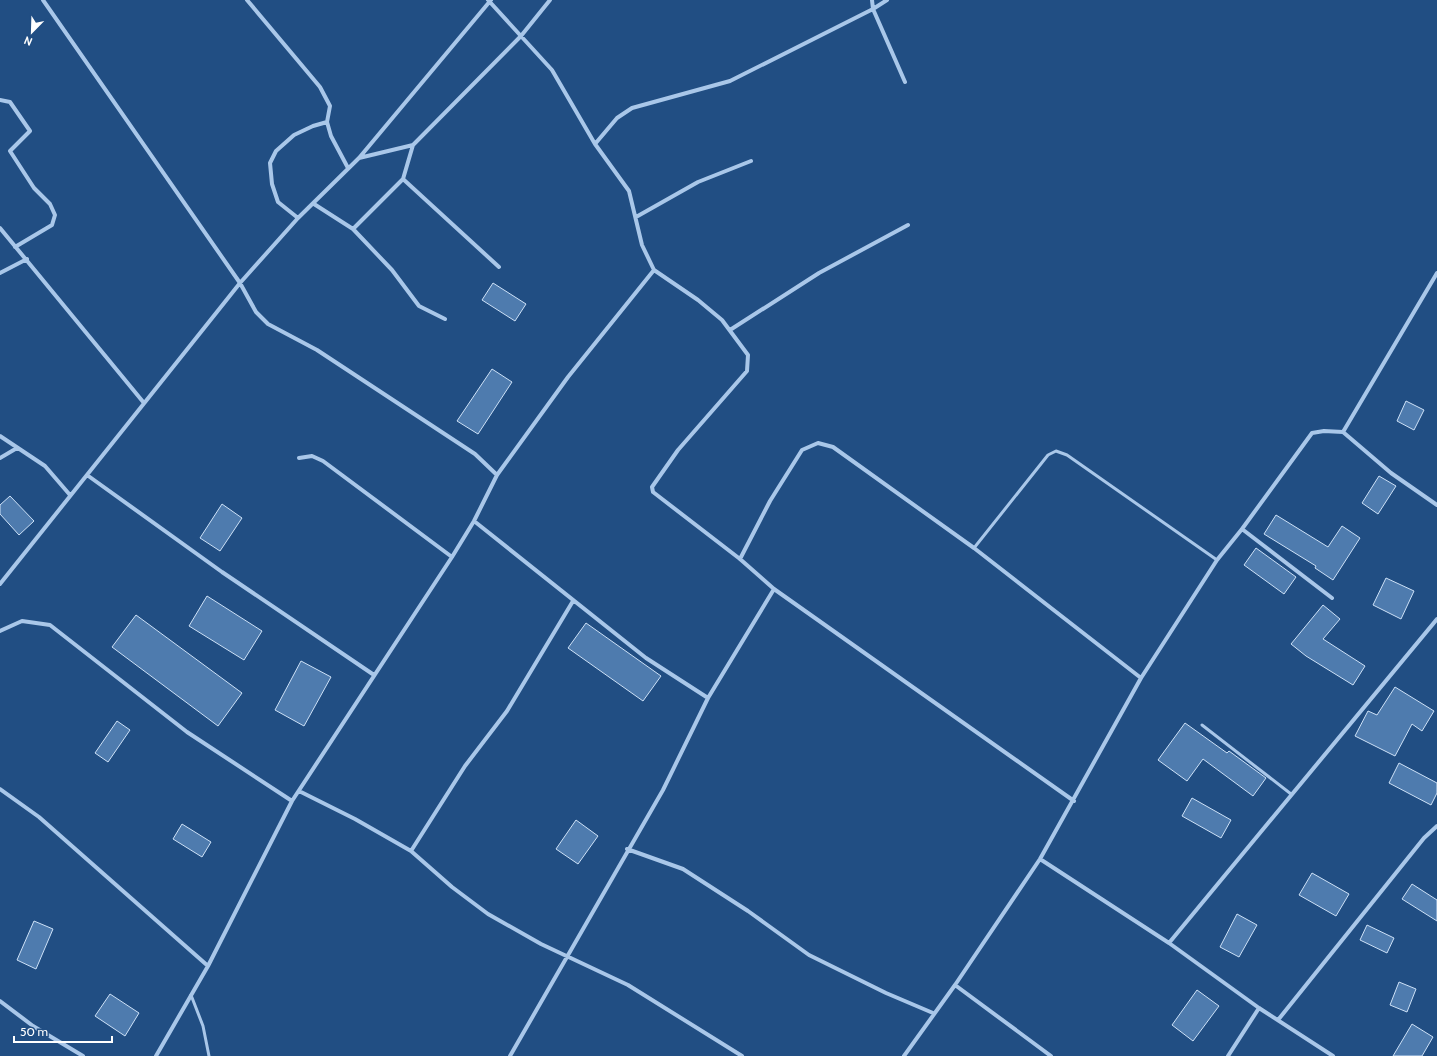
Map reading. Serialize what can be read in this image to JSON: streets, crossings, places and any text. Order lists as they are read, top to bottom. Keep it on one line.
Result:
{"scale_bar":"50 m","north":"bottom left"}
